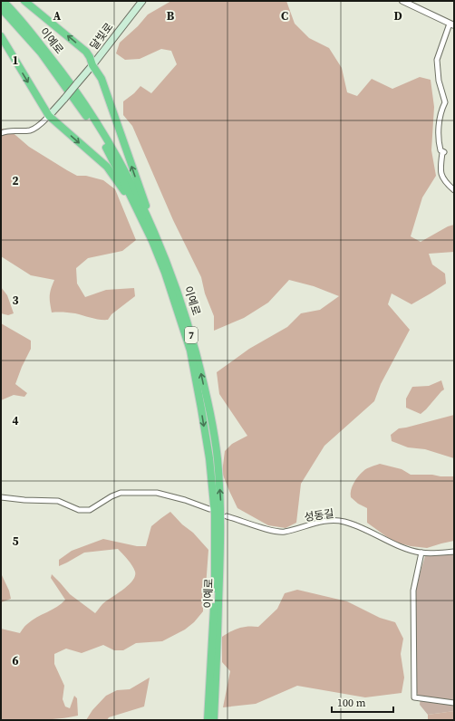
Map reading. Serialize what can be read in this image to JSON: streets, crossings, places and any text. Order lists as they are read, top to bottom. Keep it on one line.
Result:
{"streets":{"highway":["이예로","7"],"main road":["달빛로"],"street":["성동길"]},"scale_bar":"100 m","grid":{"columns":["A","B","C","D"],"rows":["1","2","3","4","5","6"]}}
